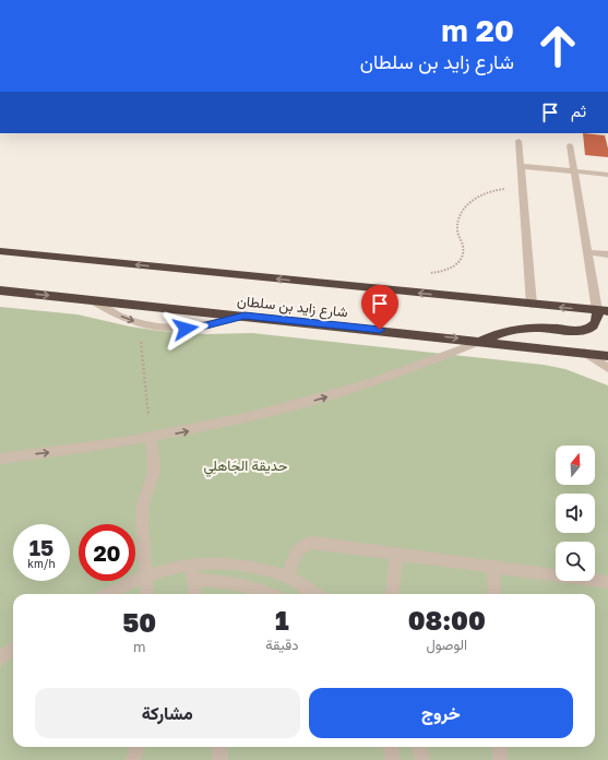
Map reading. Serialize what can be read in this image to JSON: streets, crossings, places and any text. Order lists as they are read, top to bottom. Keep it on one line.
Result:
{"streets":{"highway":["شارع زايد بن سلطان"]},"parks":["حديقة الجَاهلِي"],"north":"top","page":{"turn":["20 m","شارع زايد بن سلطان"],"then":"ثم","speed":"15 km/h","limit":"20","eta":["08:00","الوصول","1","دقيقة","50","m"],"buttons":["خروج","مشاركة"]}}
